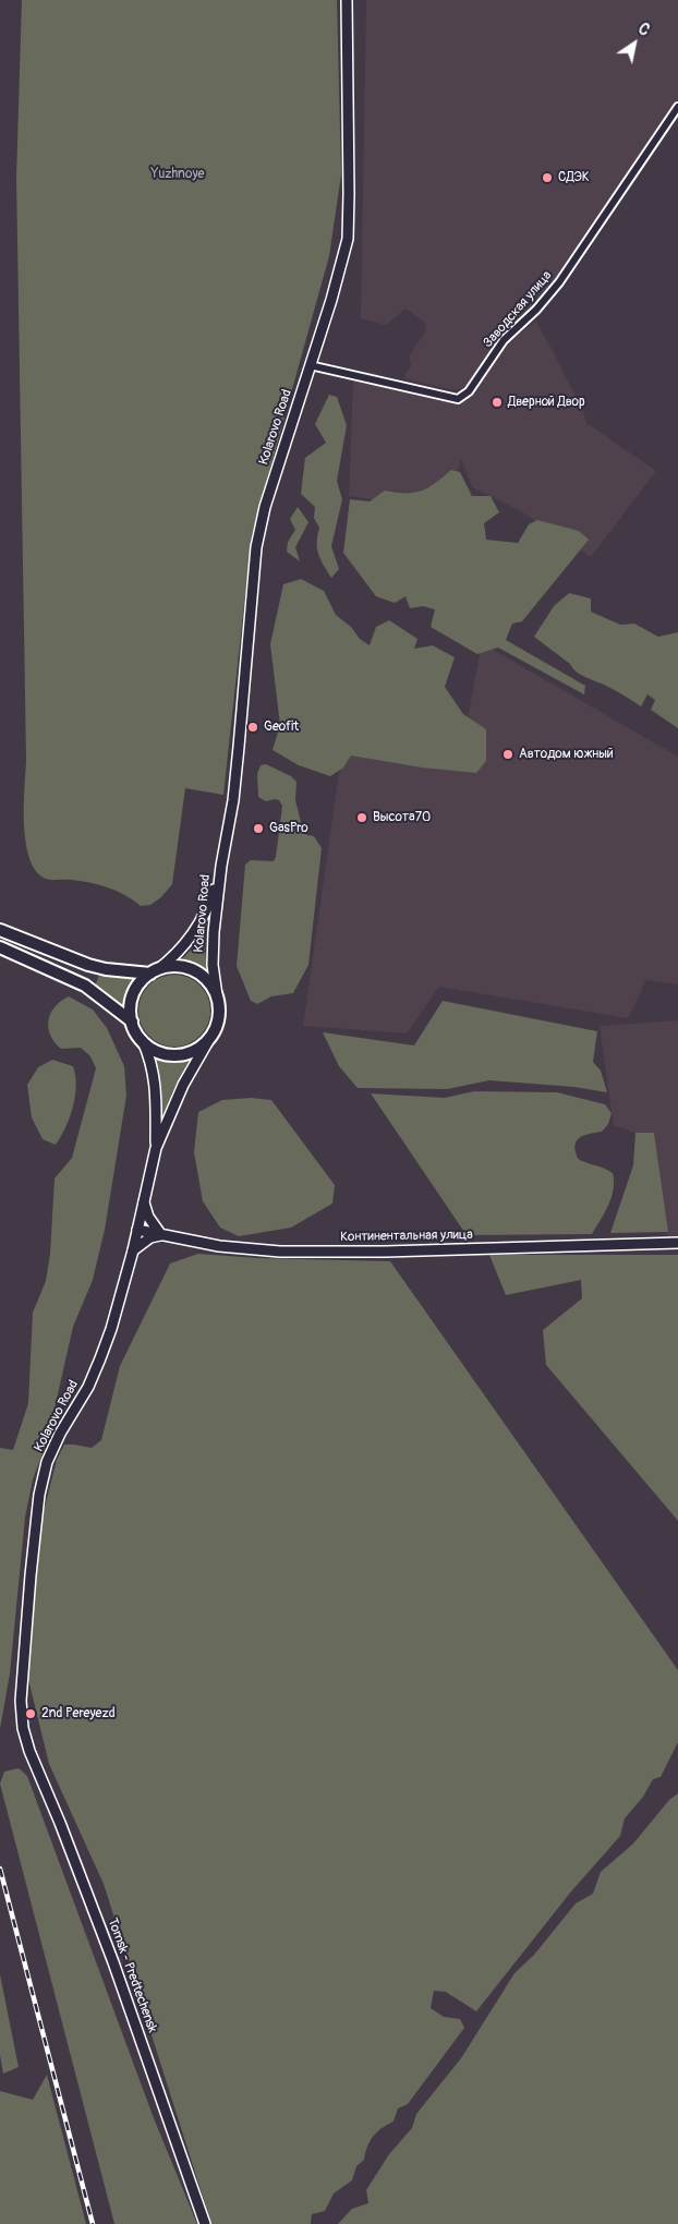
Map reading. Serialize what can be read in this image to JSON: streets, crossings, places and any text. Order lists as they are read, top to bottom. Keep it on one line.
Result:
{"streets":{"main road":["Kolarovo Road","Континентальная улица","Tomsk - Predtechensk"],"street":["Заводская улица"]},"crossings":[["Заводская улица","Kolarovo Road"],["Kolarovo Road","Континентальная улица"],["Kolarovo Road","Tomsk - Predtechensk"]],"parks":["Yuzhnoye"],"places":["СДЭК","Дверной Двор","Geofit","Автодом южный","Высота70","GasPro","2nd Pereyezd"],"north":"top right"}
